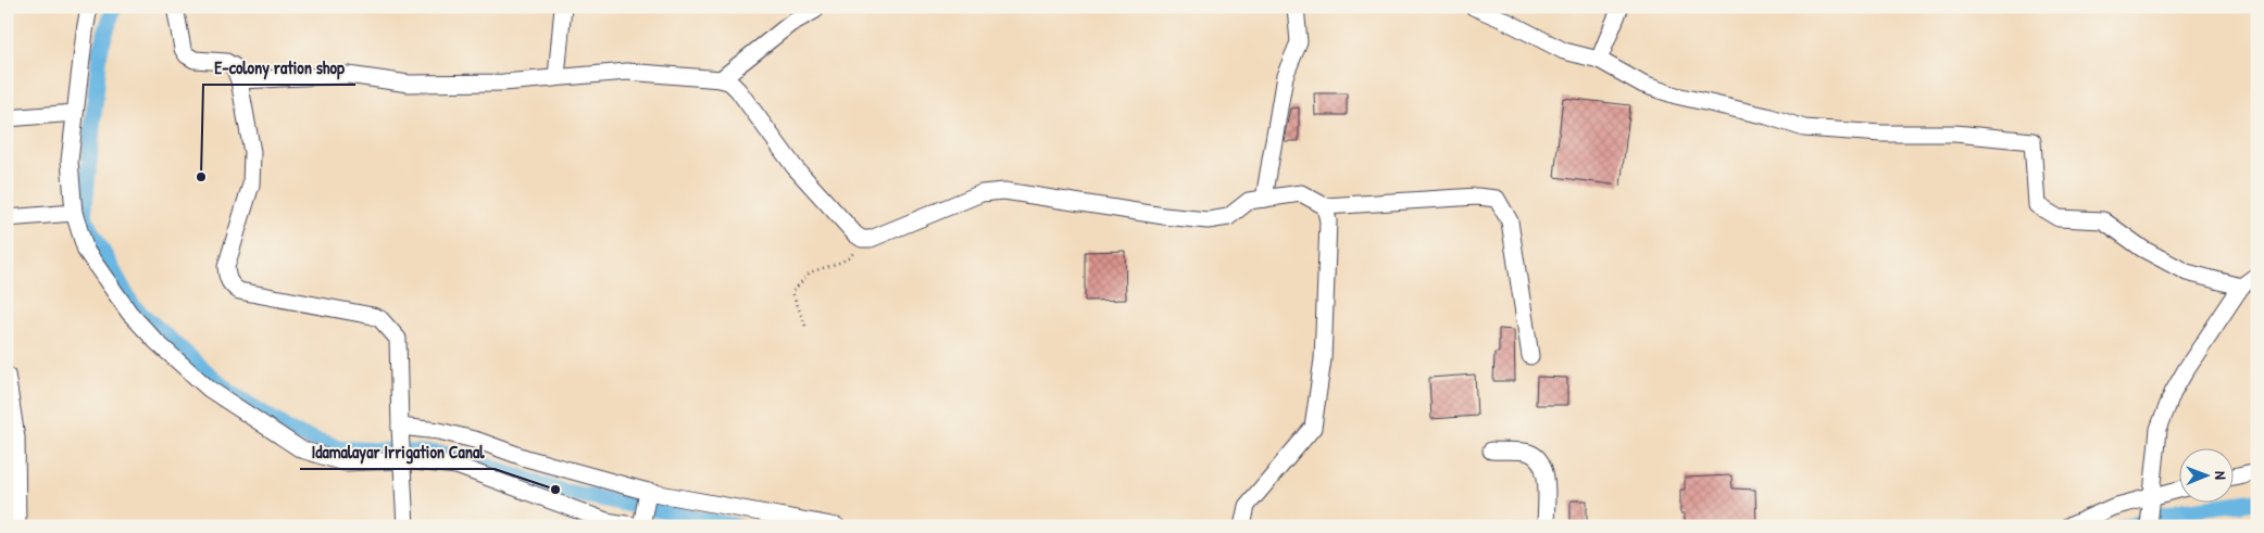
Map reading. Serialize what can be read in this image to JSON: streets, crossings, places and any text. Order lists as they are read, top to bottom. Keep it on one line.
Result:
{"places":["E-colony ration shop","Idamalayar Irrigation Canal"],"north":"right"}
